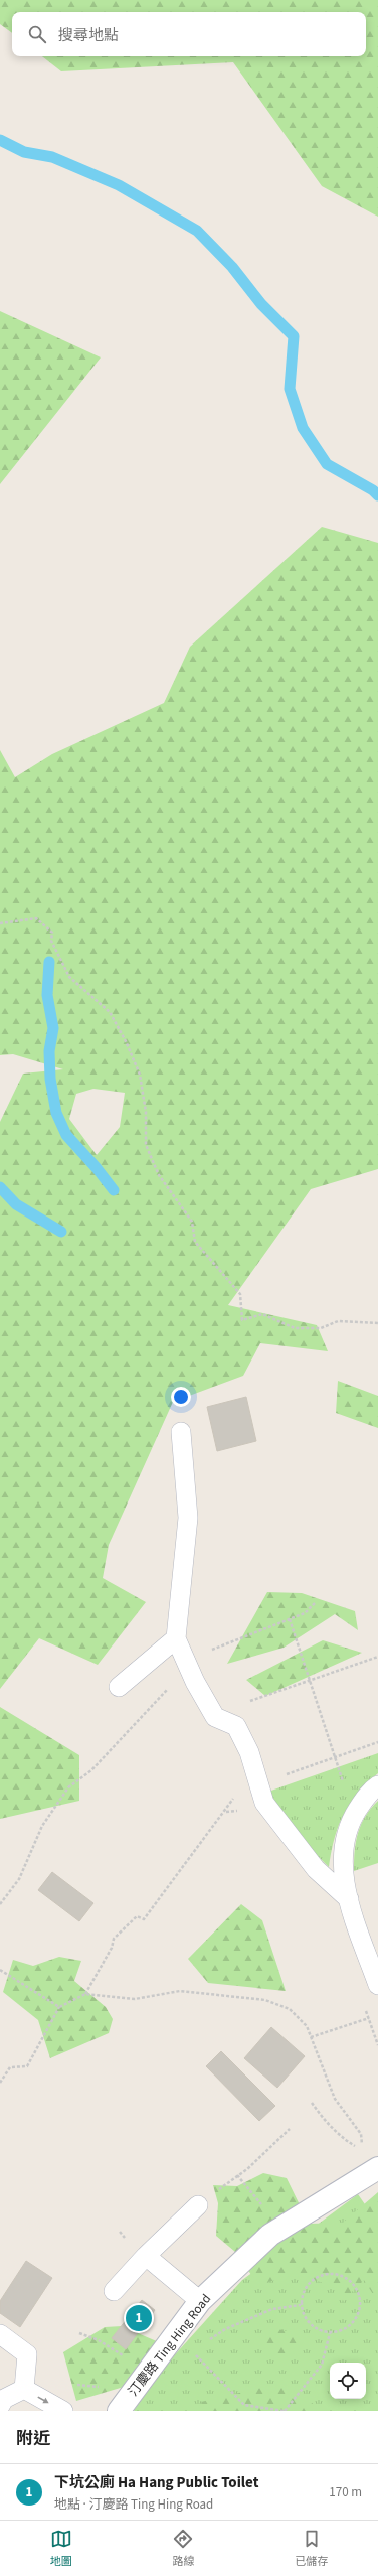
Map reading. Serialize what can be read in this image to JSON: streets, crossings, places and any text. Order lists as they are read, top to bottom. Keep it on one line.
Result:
{"streets":{"street":["汀慶路 Ting Hing Road"]},"page":{"search":"搜尋地點","pins":"1","heading":"附近","list":[{"mark":"1","name":"下坑公廁 Ha Hang Public Toilet","note":"地點 · 汀慶路 Ting Hing Road","value":"170 m"}],"nav":["地圖","路線","已儲存"]}}
